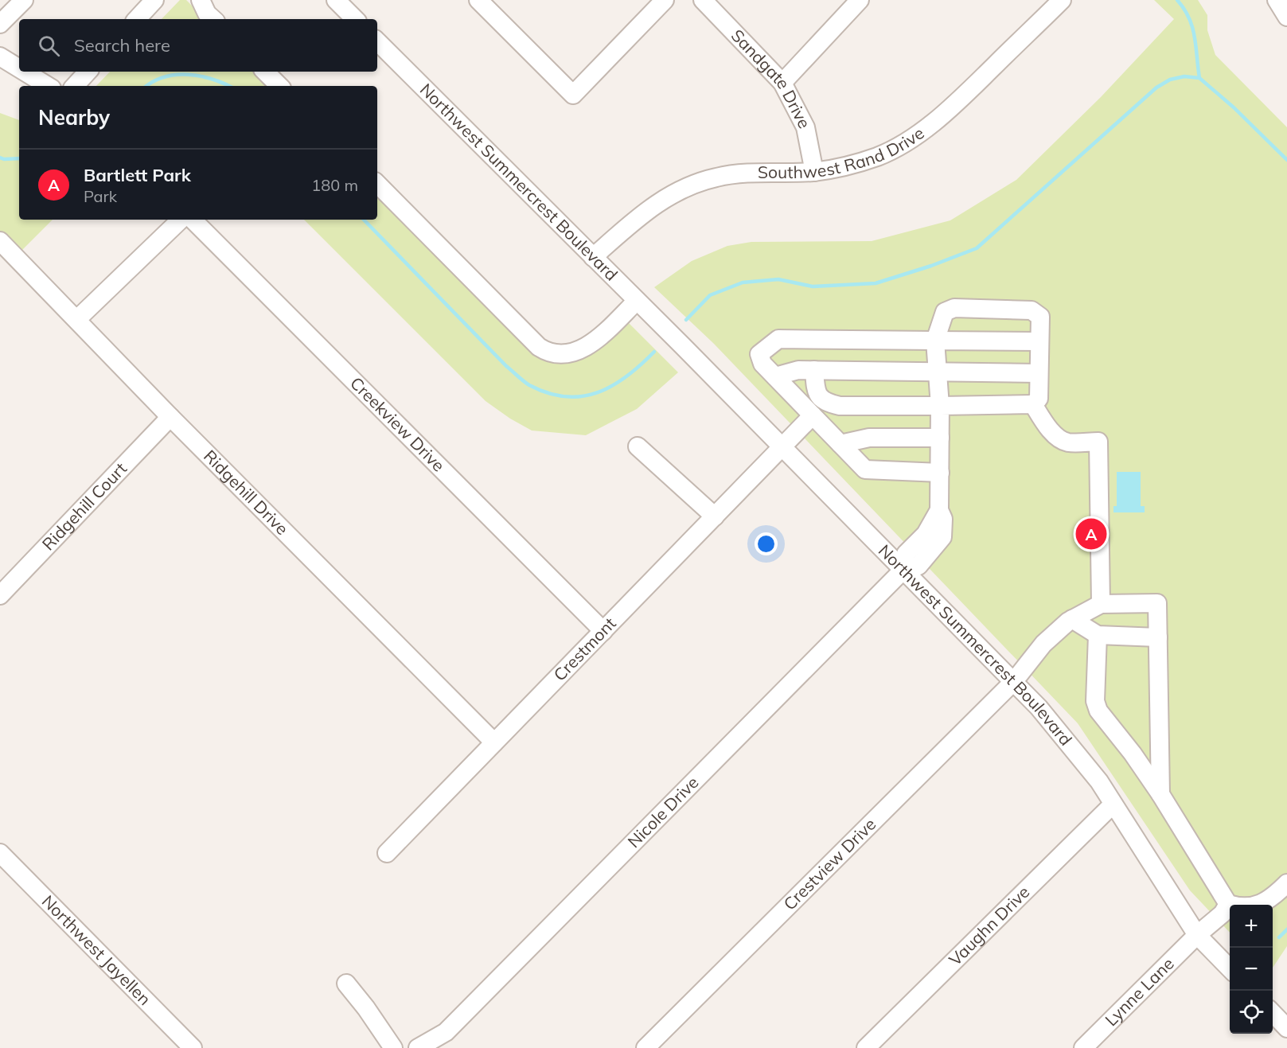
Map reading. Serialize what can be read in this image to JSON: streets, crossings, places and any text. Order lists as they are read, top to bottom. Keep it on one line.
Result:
{"streets":{"street":["Sandgate Drive","Southwest Rand Drive","Northwest Summercrest Boulevard","Creekview Drive","Ridgehill Drive","Ridgehill Court","Crestmont","Nicole Drive","Crestview Drive","Vaughn Drive","Northwest Jayellen","Lynne Lane"]},"crossings":[["Sandgate Drive","Southwest Rand Drive"],["Southwest Rand Drive","Northwest Summercrest Boulevard"],["Northwest Summercrest Boulevard","Crestmont"],["Northwest Summercrest Boulevard","Nicole Drive"],["Northwest Summercrest Boulevard","Crestview Drive"],["Northwest Summercrest Boulevard","Vaughn Drive"],["Northwest Summercrest Boulevard","Lynne Lane"],["Creekview Drive","Crestmont"],["Ridgehill Drive","Ridgehill Court"],["Ridgehill Drive","Crestmont"]],"page":{"search":"Search here","heading":"Nearby","list":[{"mark":"A","name":"Bartlett Park","note":"Park","value":"180 m"}],"pins":"A","map_buttons":["+","−"]}}
